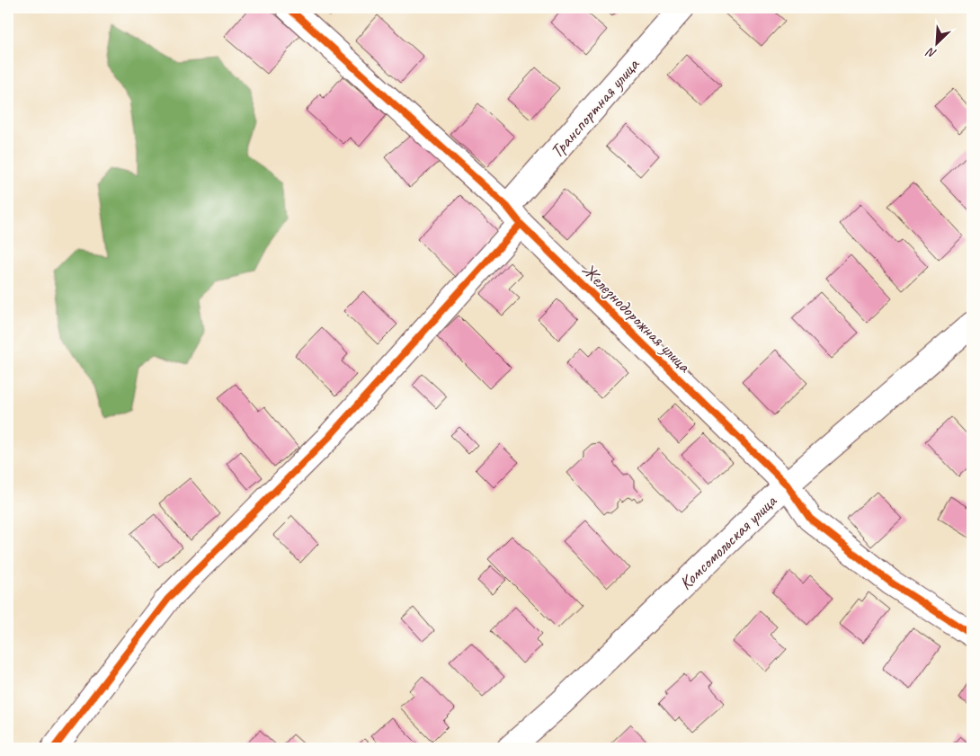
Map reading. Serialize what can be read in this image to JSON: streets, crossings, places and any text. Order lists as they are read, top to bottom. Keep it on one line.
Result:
{"streets":{"street":["Транспортная улица","Железнодорожная улица","Комсомольская улица"]},"crossings":[["Транспортная улица","Железнодорожная улица"],["Железнодорожная улица","Комсомольская улица"]],"north":"bottom left"}
